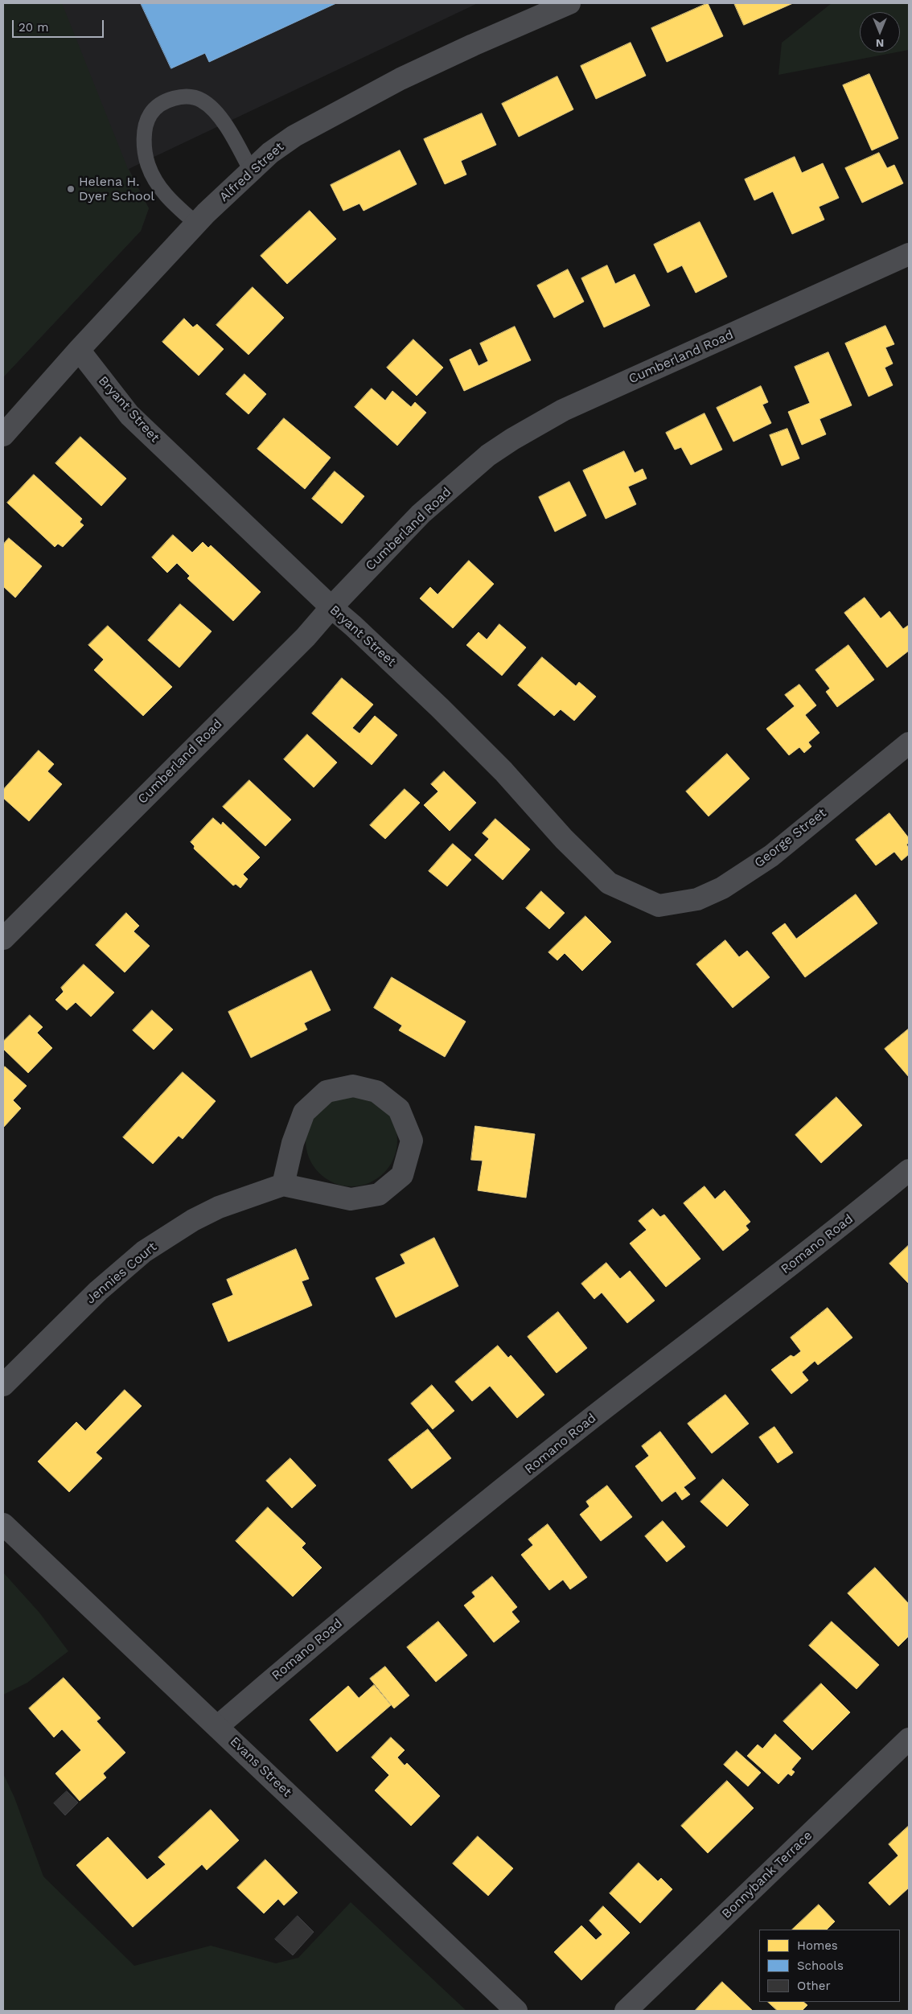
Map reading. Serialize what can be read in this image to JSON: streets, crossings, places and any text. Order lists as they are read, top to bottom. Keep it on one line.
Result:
{"streets":{"street":["Alfred Street","Cumberland Road","Bryant Street","George Street","Romano Road","Jennies Court","Evans Street","Bonnybank Terrace"]},"crossings":[["Alfred Street","Bryant Street"],["Cumberland Road","Bryant Street"],["Bryant Street","George Street"],["Romano Road","Evans Street"]],"places":["Helena H. Dyer School"],"legend":["Homes","Schools","Other"],"scale_bar":"20 m","north":"bottom"}
